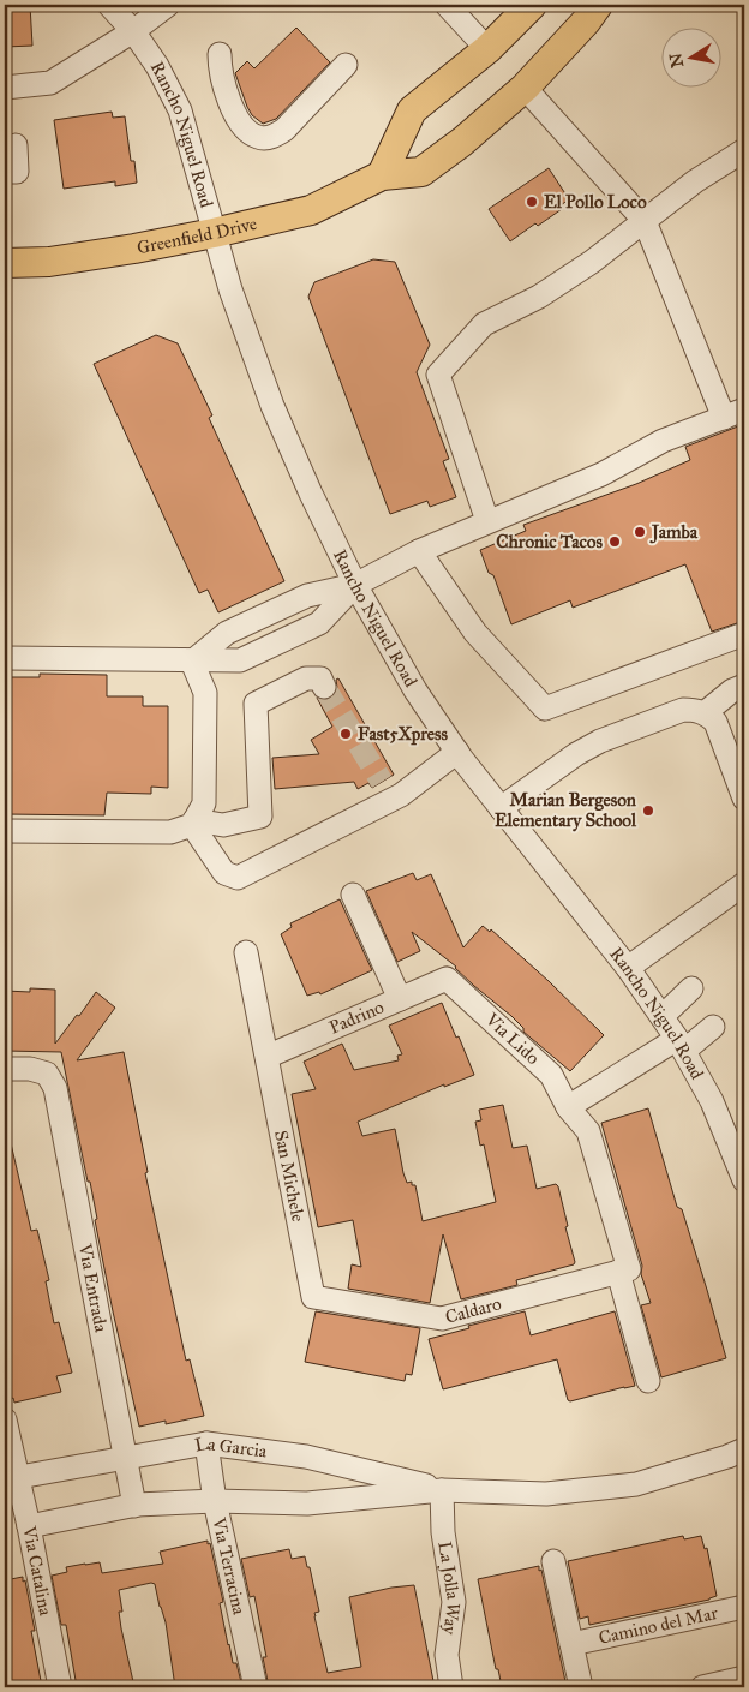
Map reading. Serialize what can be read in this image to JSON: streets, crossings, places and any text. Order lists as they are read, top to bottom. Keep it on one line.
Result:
{"streets":{"main road":["Greenfield Drive"],"street":["Rancho Niguel Road","Padrino","Via Lido","San Michele","Via Entrada","Caldaro","La Garcia","Via Terracina","Via Catalina","La Jolla Way","Camino del Mar"]},"crossings":[["Rancho Niguel Road","Greenfield Drive"],["Padrino","Via Lido"],["Padrino","San Michele"],["Via Lido","Caldaro"],["San Michele","Caldaro"],["Via Entrada","La Garcia"],["La Garcia","Via Terracina"],["La Garcia","Via Catalina"],["La Garcia","La Jolla Way"]],"places":["El Pollo Loco","Jamba","Chronic Tacos","Fast5Xpress","Marian Bergeson Elementary School"],"north":"left"}
